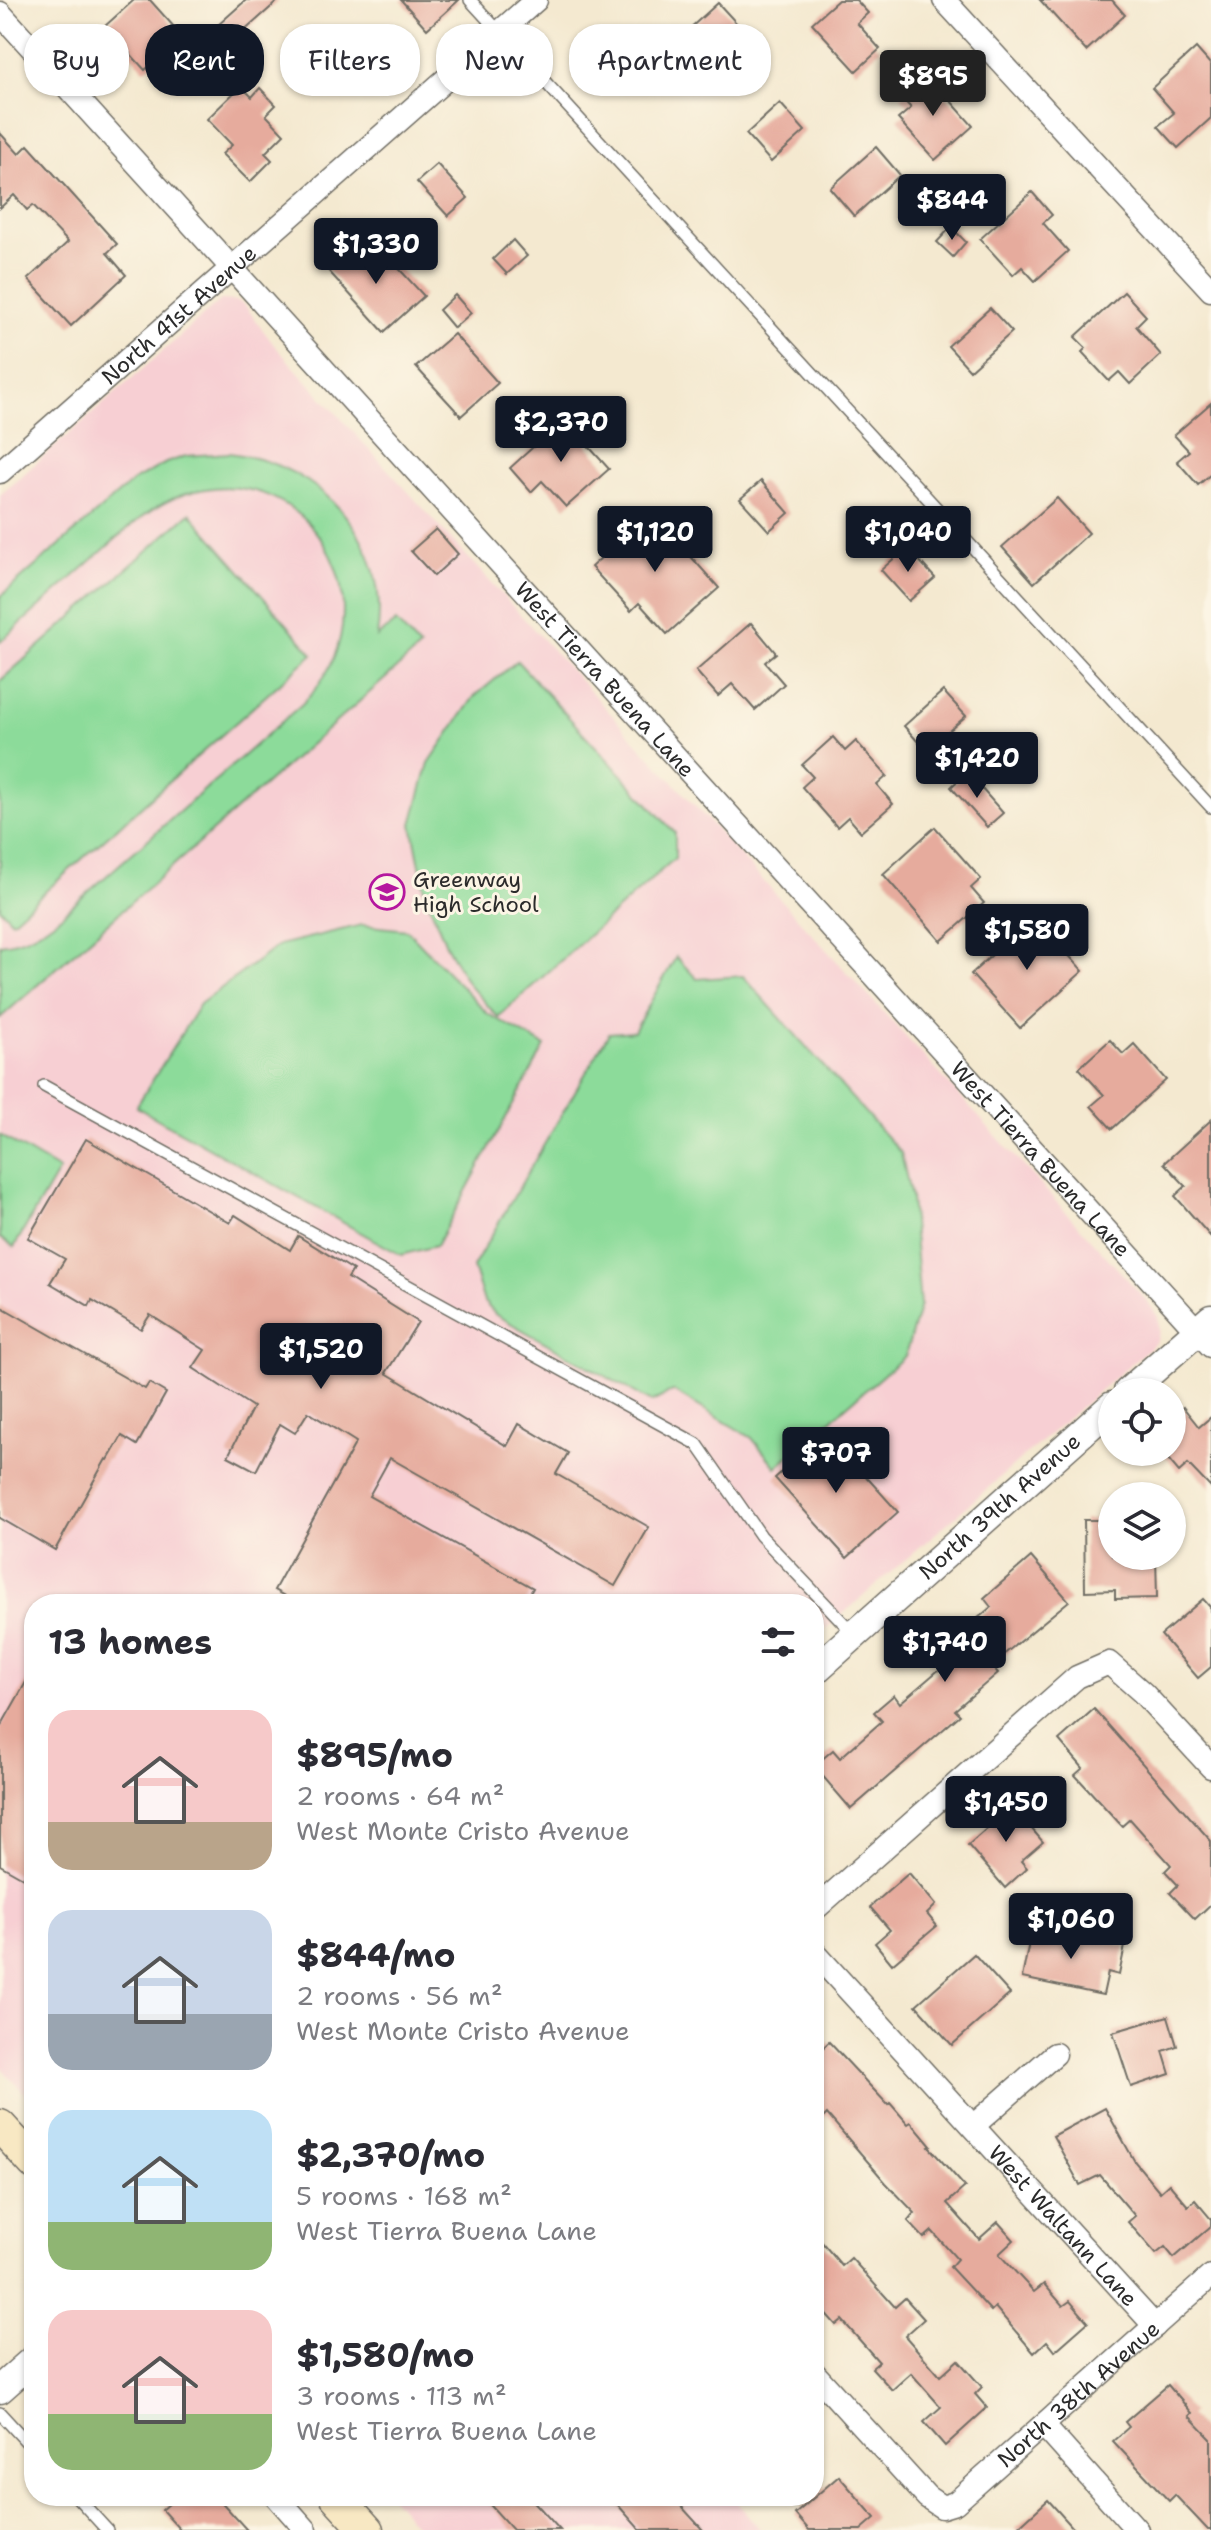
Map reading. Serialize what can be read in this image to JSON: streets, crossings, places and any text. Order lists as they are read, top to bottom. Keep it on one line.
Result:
{"streets":{"street":["North 41st Avenue","West Tierra Buena Lane","North 39th Avenue","West Waltann Lane","North 38th Avenue"]},"crossings":[["North 41st Avenue","West Tierra Buena Lane"],["West Waltann Lane","North 38th Avenue"]],"places":{"school or university":["Greenway High School"]},"page":{"chip":["Buy","Rent","Filters","New","Apartment"],"price":["$895","$844","$1,330","$2,370","$1,120","$1,040","$1,420","$1,580","$1,520","$707","$1,740","$1,450","$1,060"],"heading":"13 homes","list":[{"name":"$895/mo","note":"2 rooms · 64 m² · West Monte Cristo Avenue"},{"name":"$844/mo","note":"2 rooms · 56 m² · West Monte Cristo Avenue"},{"name":"$2,370/mo","note":"5 rooms · 168 m² · West Tierra Buena Lane"},{"name":"$1,580/mo","note":"3 rooms · 113 m² · West Tierra Buena Lane"}]}}
